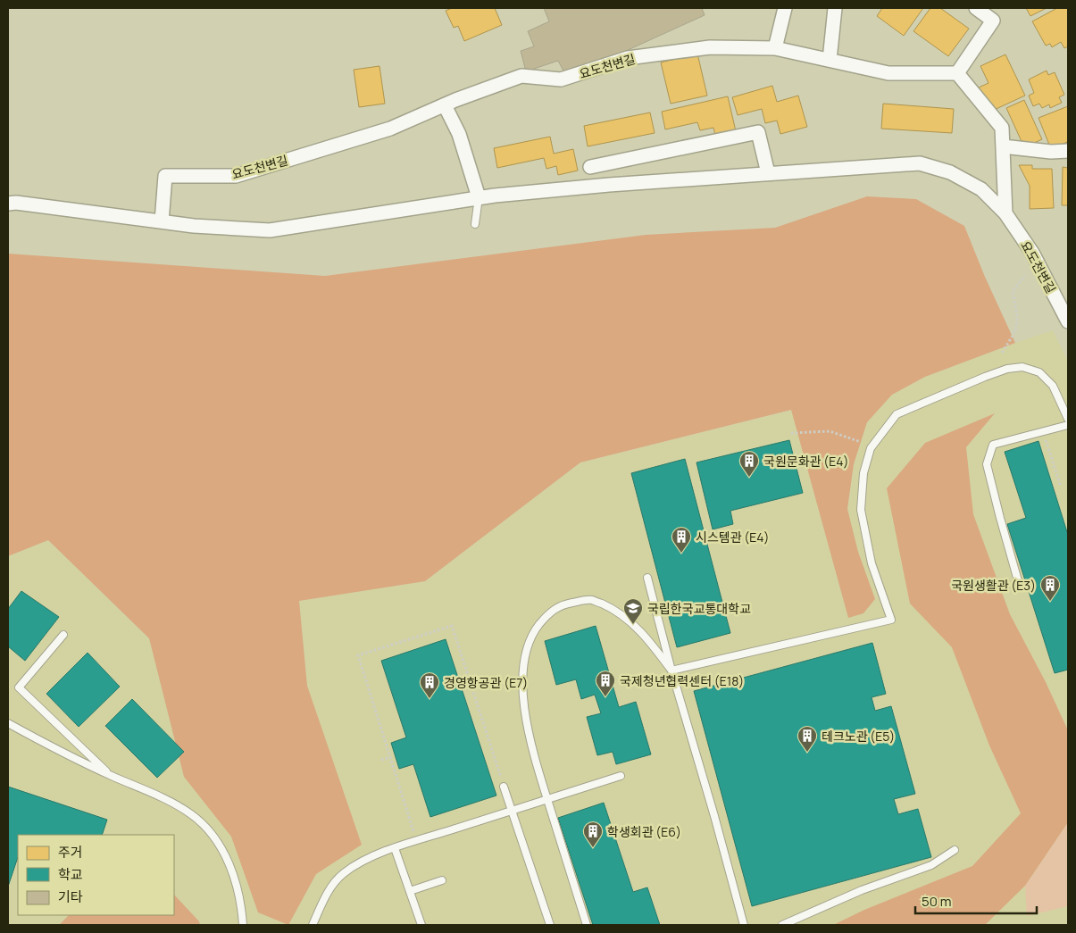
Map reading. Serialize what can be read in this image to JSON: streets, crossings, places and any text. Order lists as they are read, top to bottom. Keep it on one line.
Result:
{"streets":{"street":["요도천변길"]},"places":{"building":["국원문화관 (E4)","시스템관 (E4)","국원생활관 (E3)","국제청년협력센터 (E18)","경영항공관 (E7)","테크노관 (E5)","학생회관 (E6)"],"school or university":["국립한국교통대학교"]},"legend":["주거","학교","기타"],"scale_bar":"50 m"}
